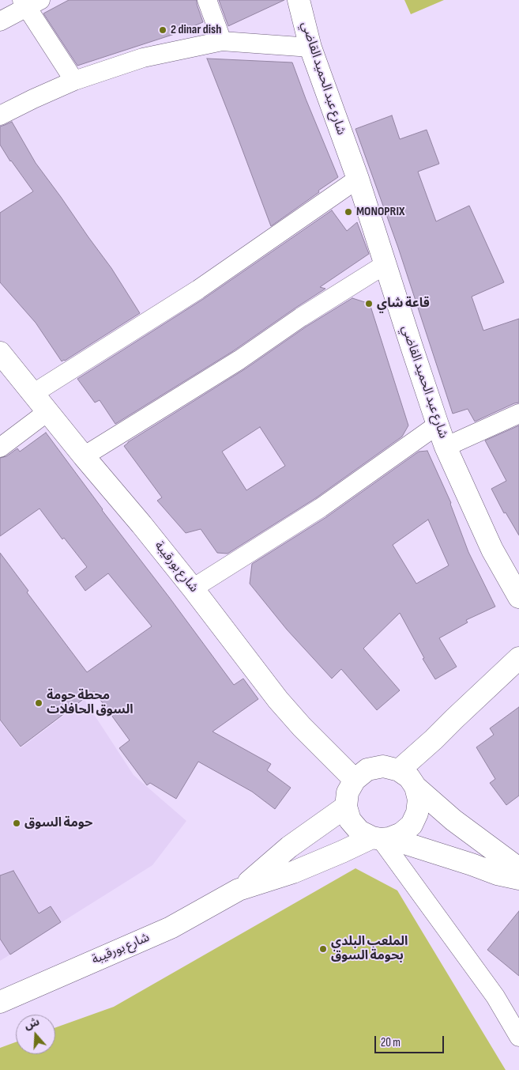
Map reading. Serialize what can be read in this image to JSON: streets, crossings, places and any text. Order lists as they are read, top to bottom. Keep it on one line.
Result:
{"streets":{"main road":["شارع عبد الحميد القاضي","شارع بورقيبة"]},"places":["2 dinar dish","MONOPRIX","قاعة شاي","محطة حومة السوق الحافلات","حومة السوق","الملعب البلدي بحومة السوق"],"scale_bar":"20 m","north":"top"}
